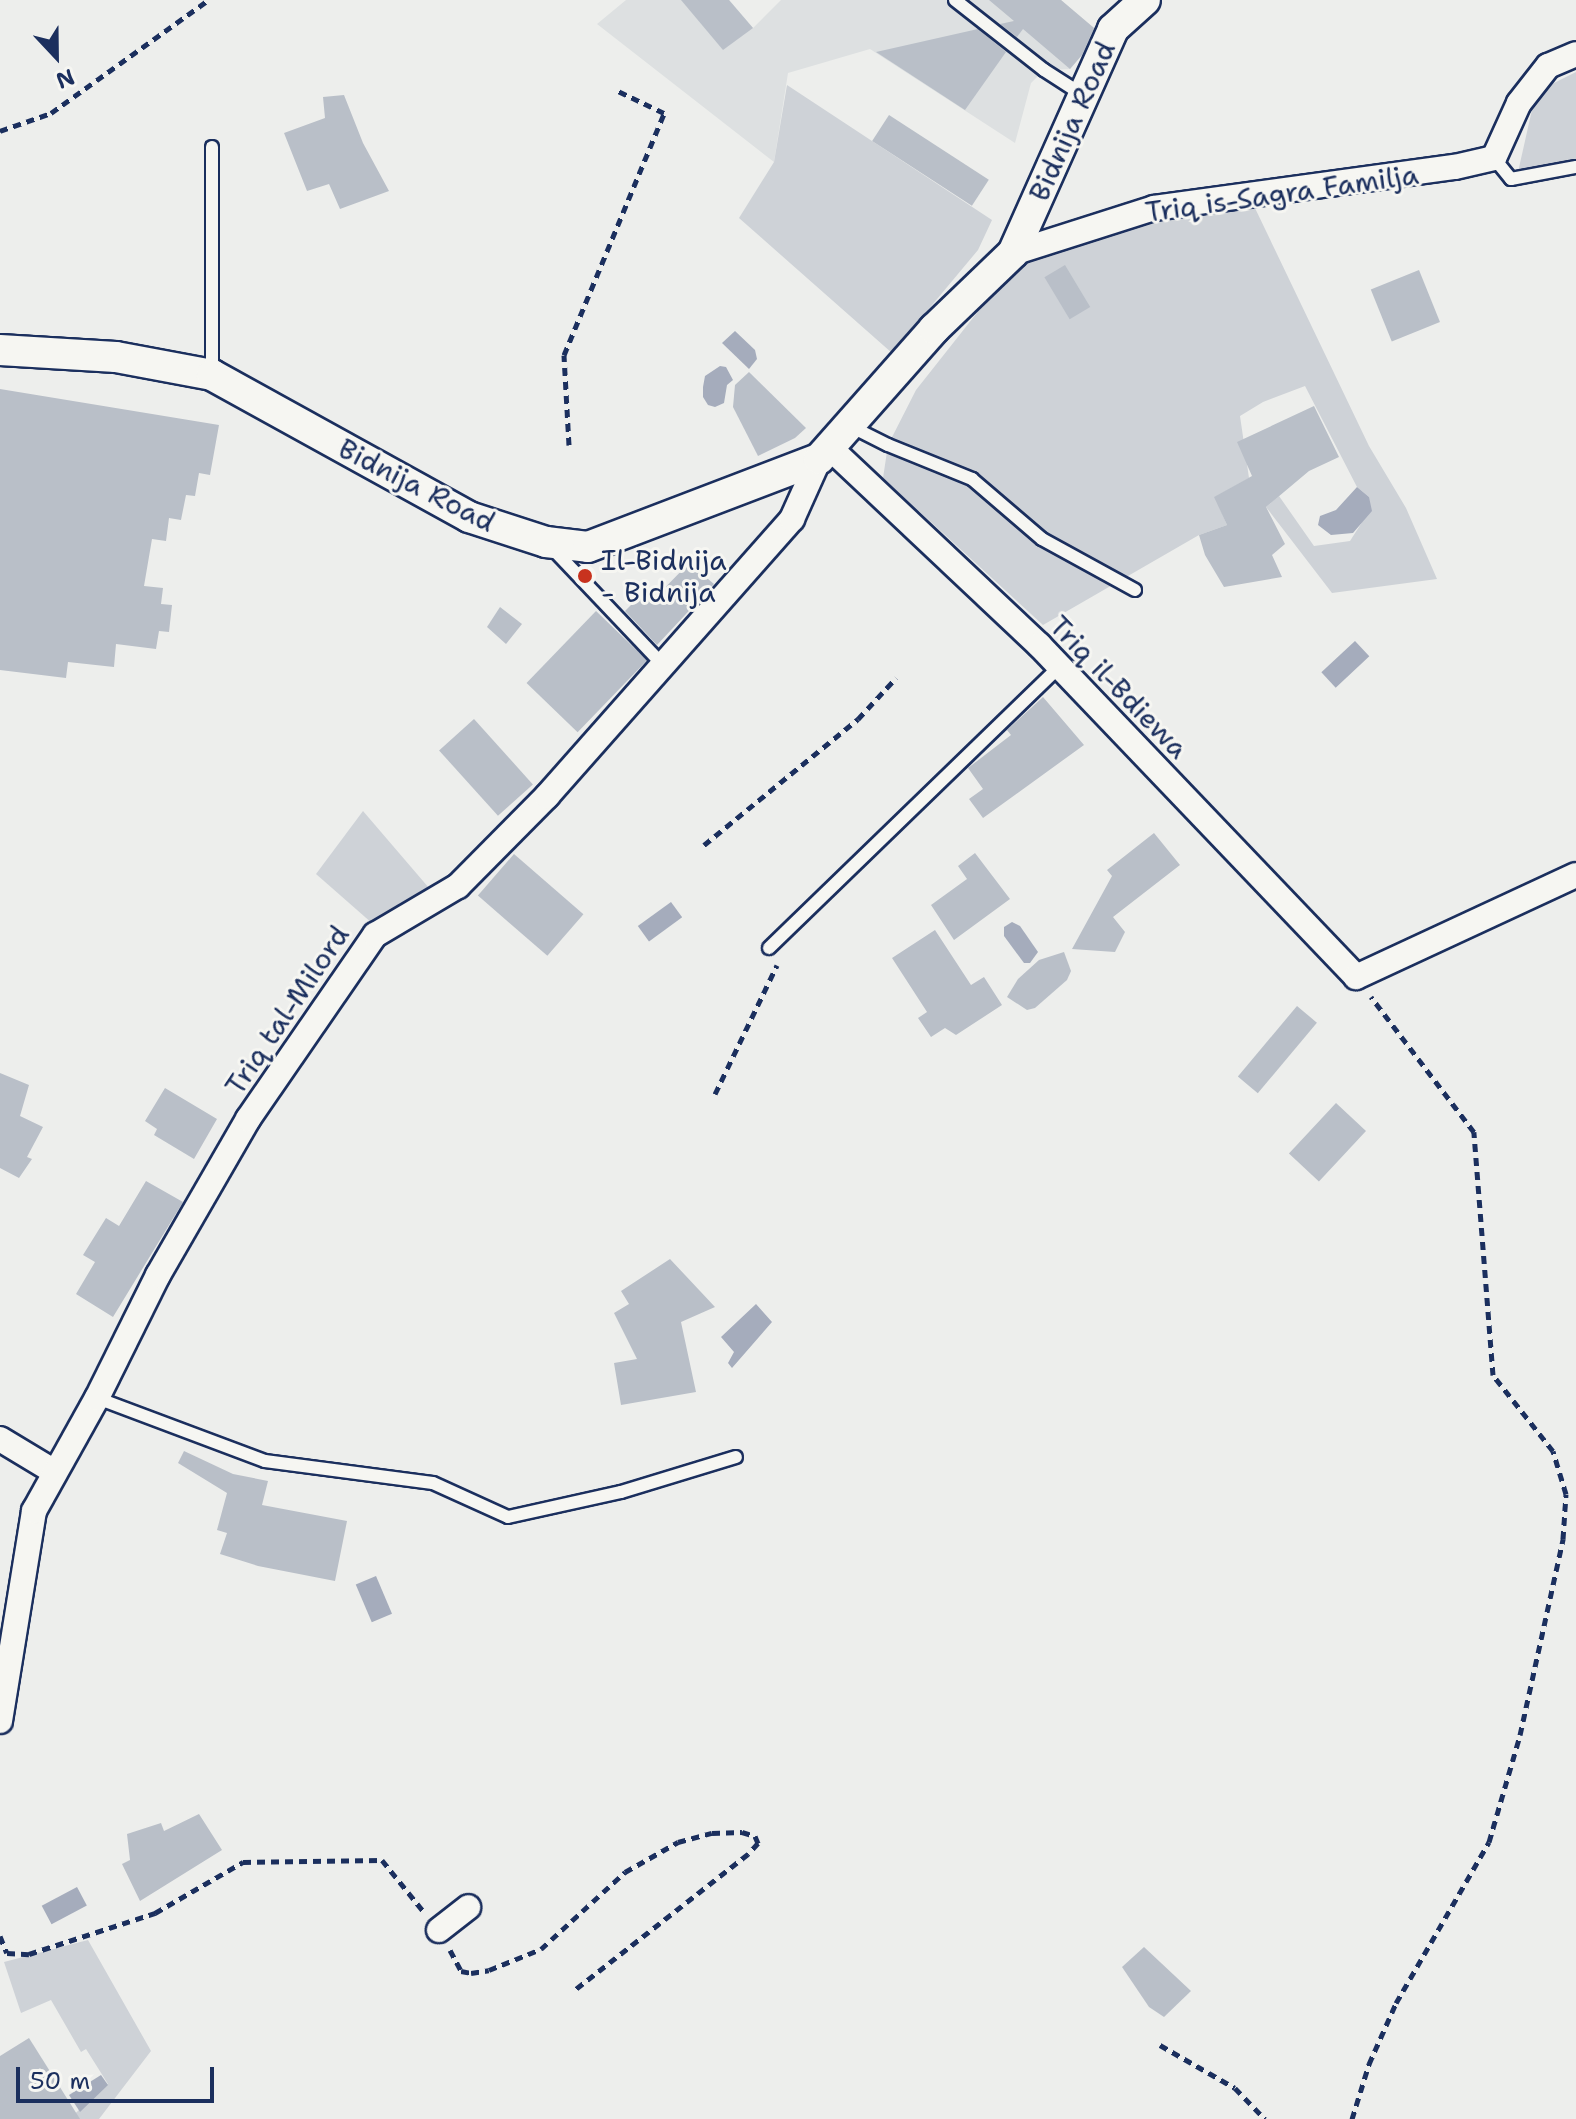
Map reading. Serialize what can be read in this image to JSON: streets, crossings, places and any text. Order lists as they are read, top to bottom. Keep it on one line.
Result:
{"streets":{"street":["Bidnija Road","Triq is-Sagra Familja","Triq il-Bdiewa","Triq tal-Milord"]},"crossings":[["Bidnija Road","Triq is-Sagra Familja"],["Bidnija Road","Triq il-Bdiewa"],["Bidnija Road","Triq tal-Milord"],["Triq is-Sagra Familja","Triq il-Bdiewa"],["Triq is-Sagra Familja","Triq tal-Milord"],["Triq il-Bdiewa","Triq tal-Milord"]],"places":["Il-Bidnija - Bidnija"],"scale_bar":"50 m","north":"bottom"}
